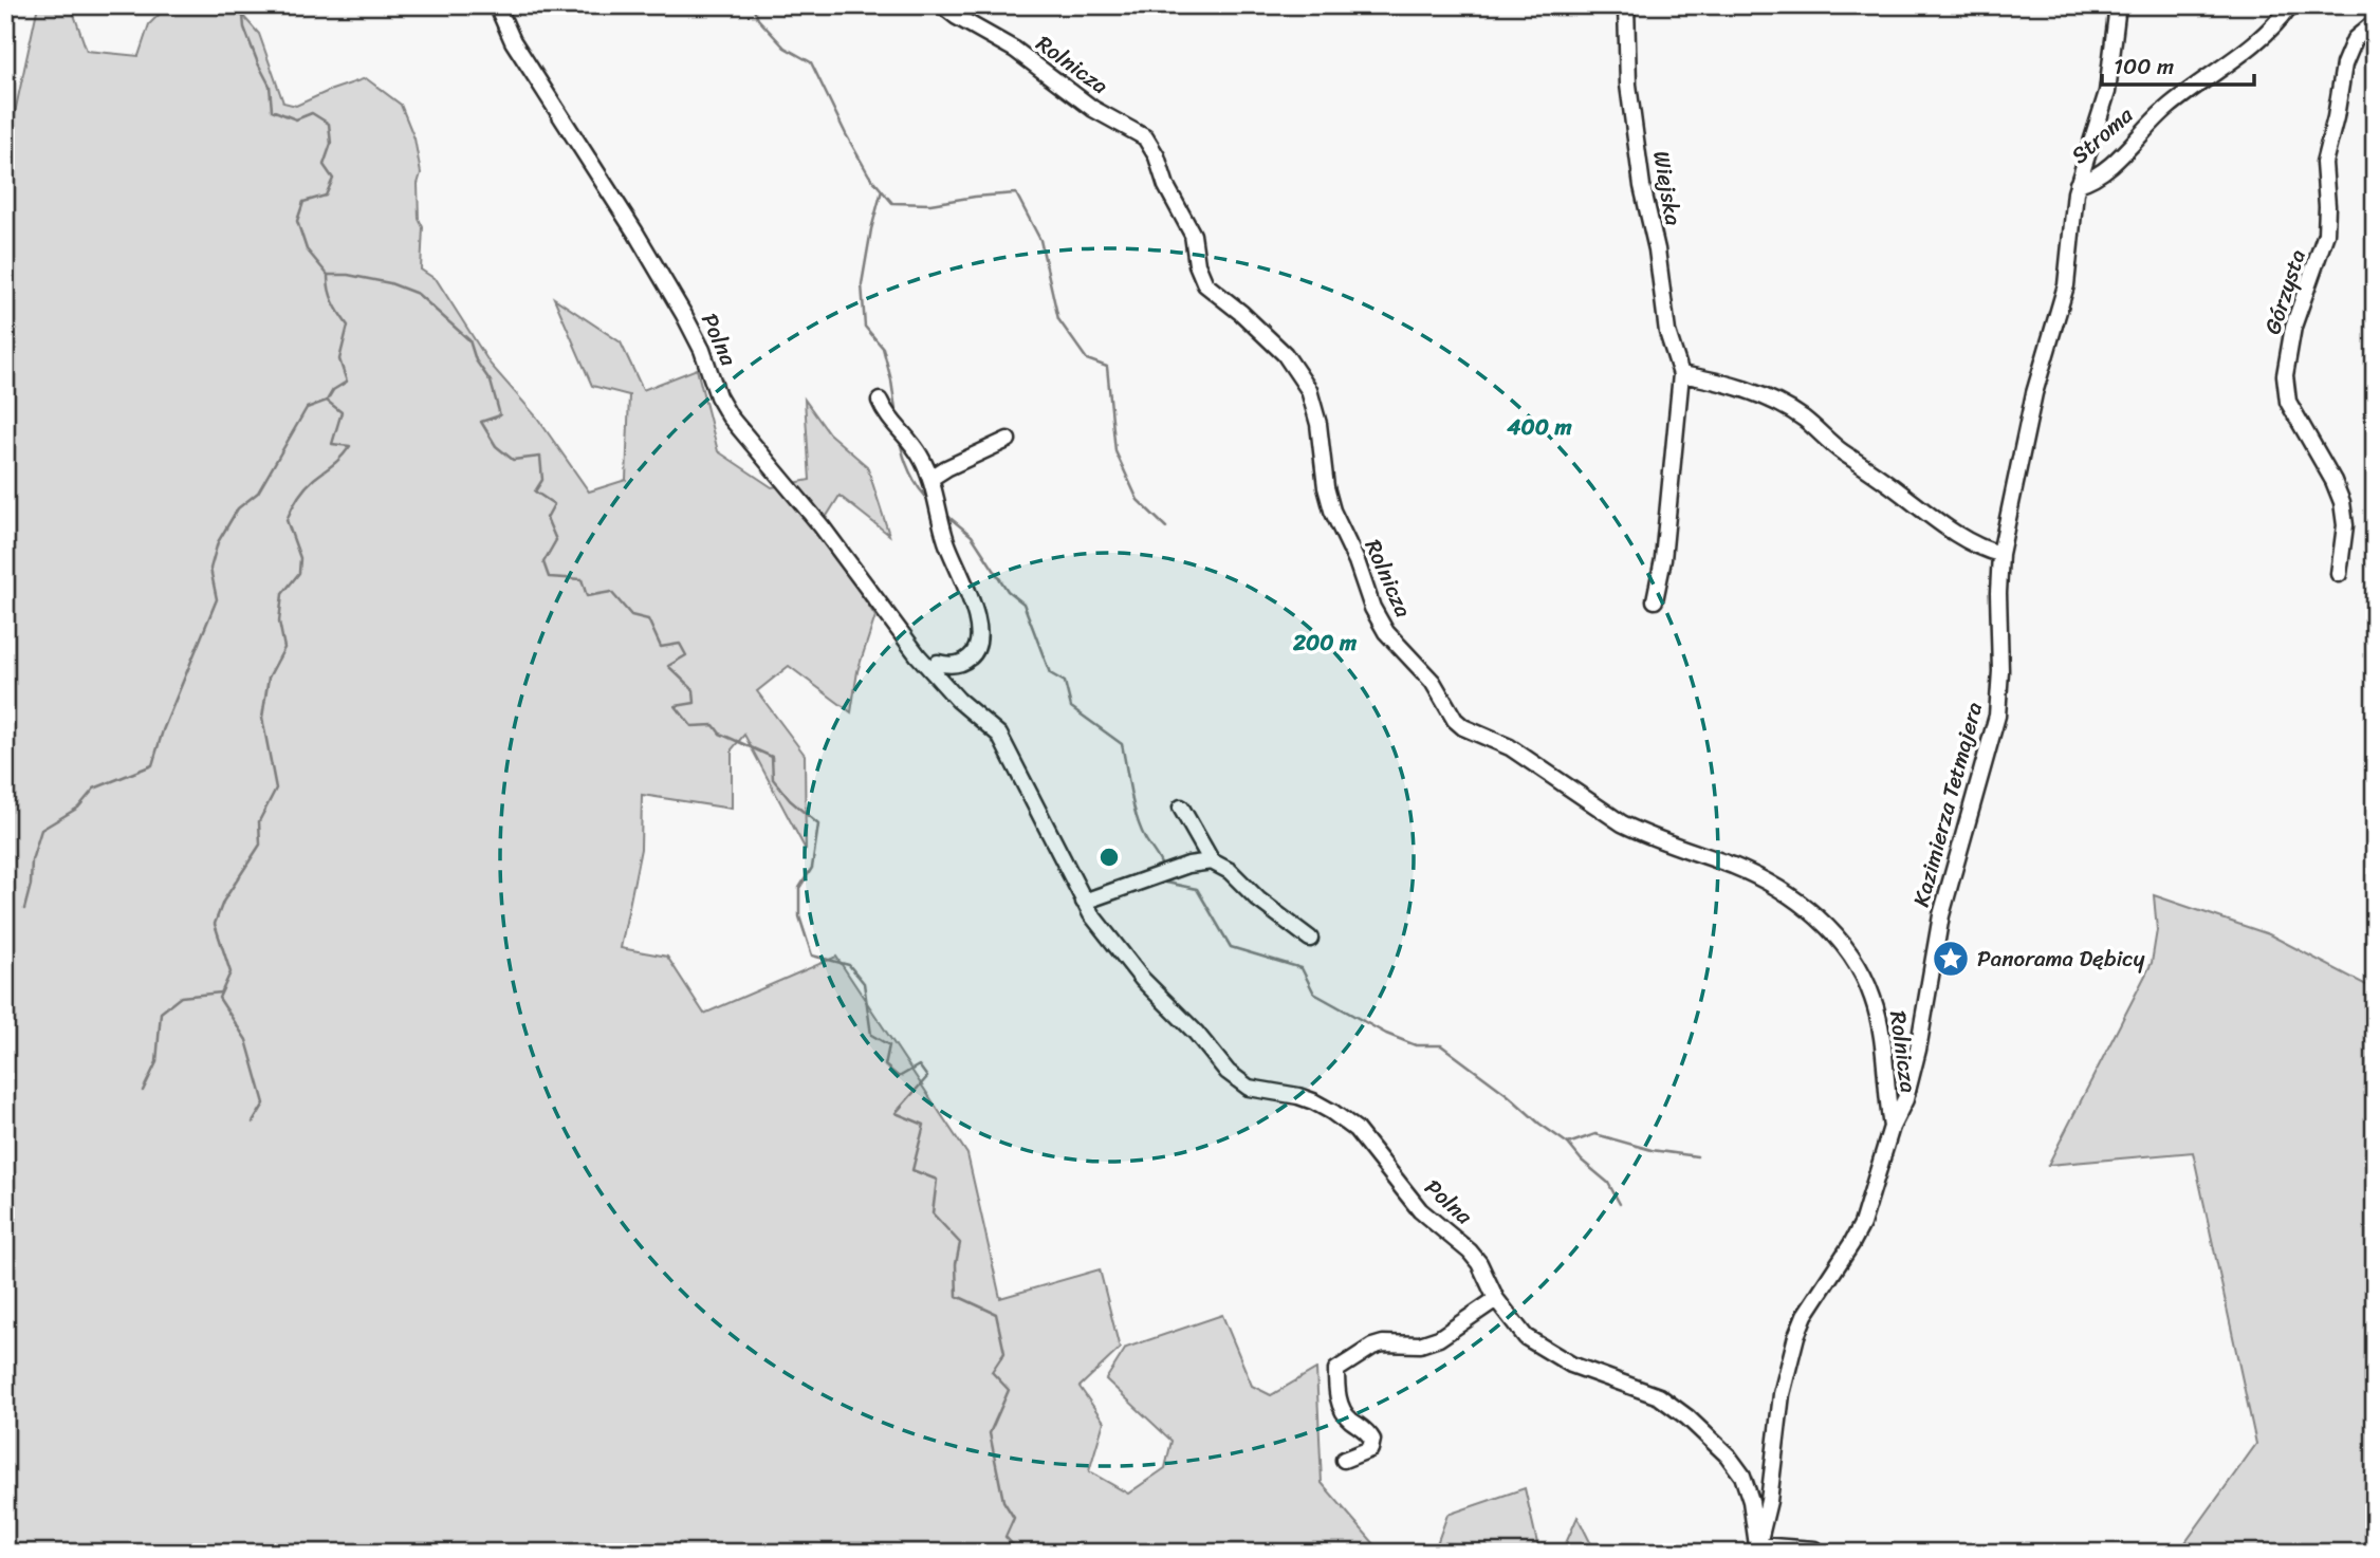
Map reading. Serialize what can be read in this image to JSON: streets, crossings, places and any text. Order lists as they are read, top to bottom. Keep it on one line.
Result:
{"streets":{"street":["Rolnicza","Stroma","Wiejska","Górzysta","Polna","Kazimierza Tetmajera"]},"crossings":[["Rolnicza","Kazimierza Tetmajera"],["Stroma","Kazimierza Tetmajera"],["Polna","Kazimierza Tetmajera"]],"places":{"place":["Panorama Dębicy"]},"scale_bar":"100 m","rings":["400 m","200 m"]}
